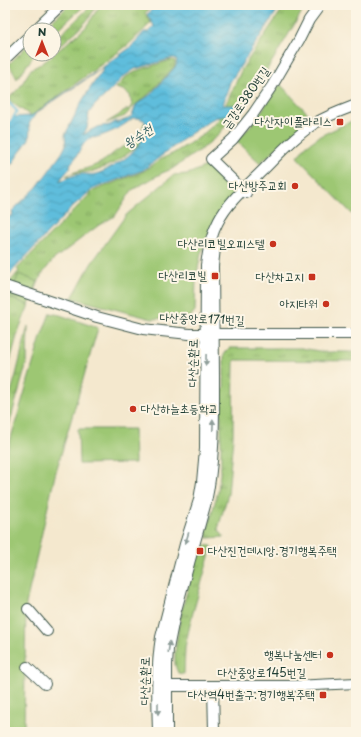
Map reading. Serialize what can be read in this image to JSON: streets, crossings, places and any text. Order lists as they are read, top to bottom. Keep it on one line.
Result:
{"streets":{"street":["금강로380번길","다산중앙로171번길","다산순환로","다산중앙로145번길"]},"crossings":[["금강로380번길","다산순환로"],["다산중앙로171번길","다산순환로"],["다산순환로","다산중앙로145번길"]],"water":["왕숙천"],"places":{"transit":["다산자이폴라리스","다산리코빌","다산차고지","다산진건데시앙.경기행복주택","다산역4번출구.경기행복주택"],"other":["다산방주교회","다산리코빌오피스텔","아지타워","다산하늘초등학교","행복나눔센터"]},"north":"top"}
